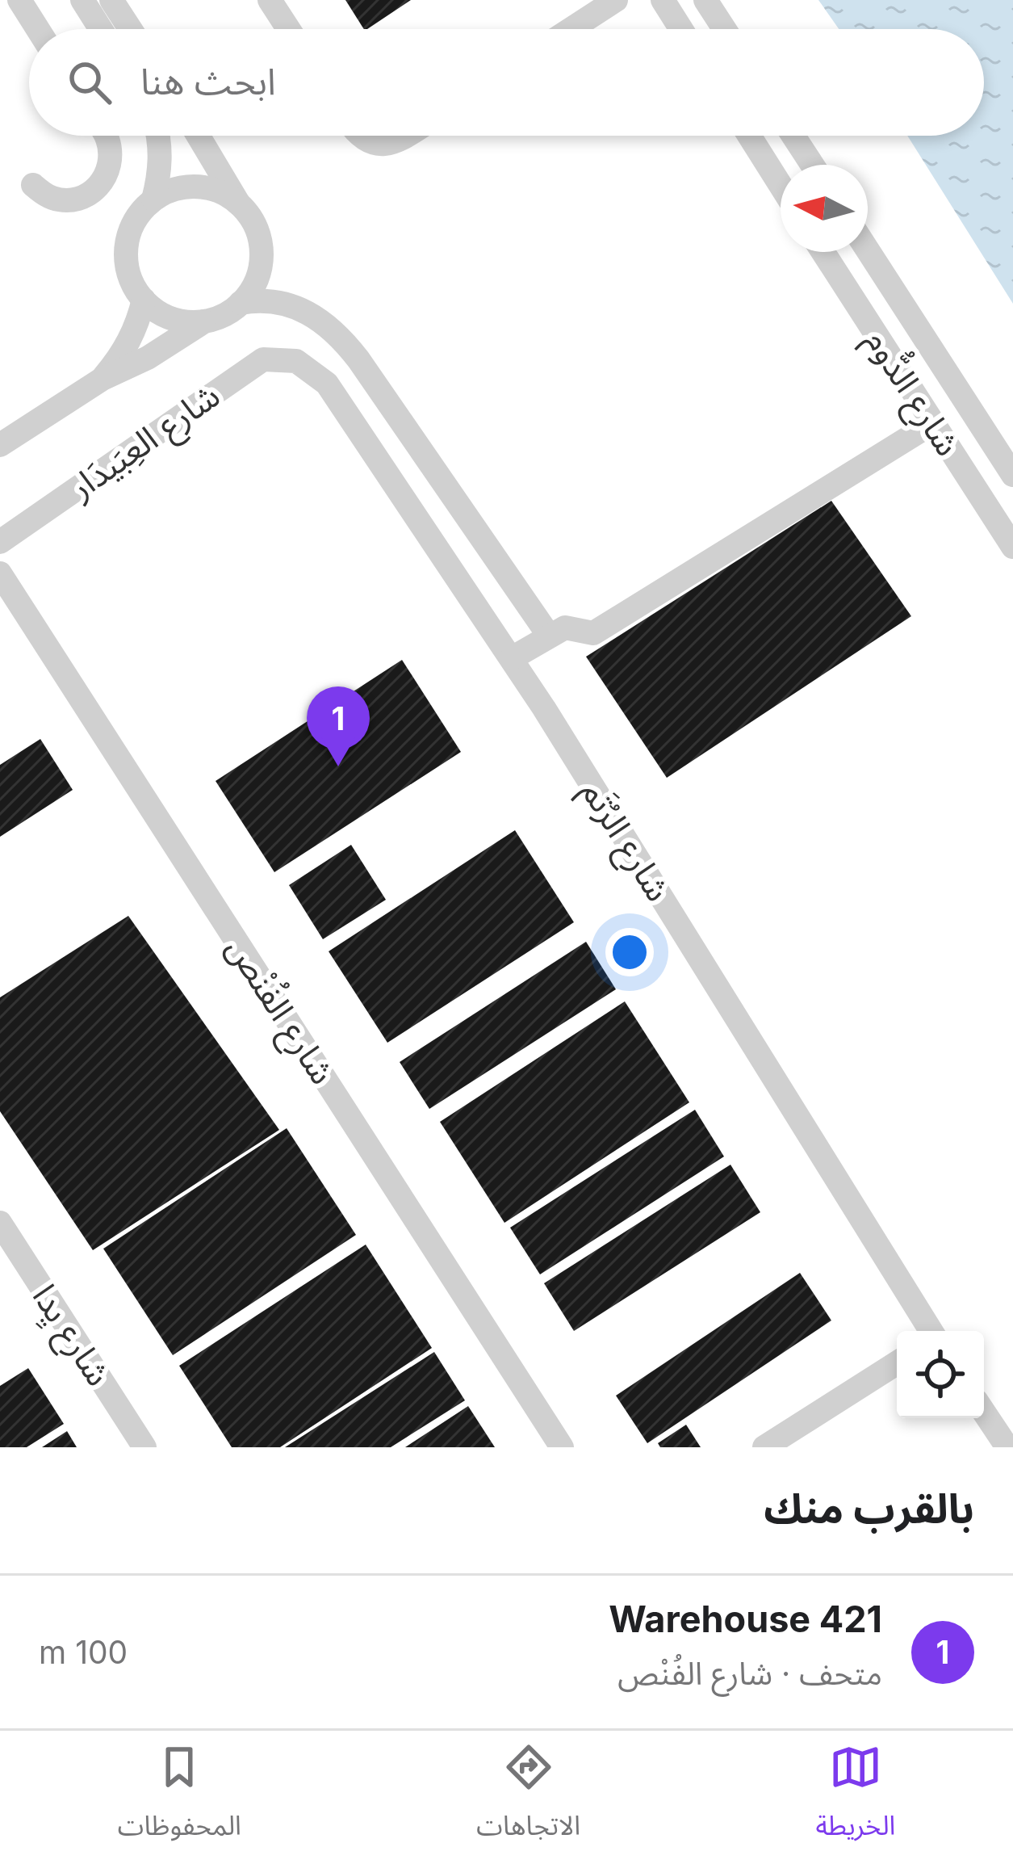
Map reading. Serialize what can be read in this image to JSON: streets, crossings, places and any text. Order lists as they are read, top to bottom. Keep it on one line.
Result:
{"streets":{"street":["شارع الدُّوم","شارع العِبَيدَار","شارع الرُتَم","شارع الفُنْص","شارع يِدا"]},"crossings":[["شارع العِبَيدَار","شارع الرُتَم"]],"north":"left","page":{"search":"ابحث هنا","pins":"1","heading":"بالقرب منك","list":[{"mark":"1","name":"Warehouse 421","note":"متحف · شارع الفُنْص","value":"100 m"}],"nav":["الخريطة","الاتجاهات","المحفوظات"]}}
